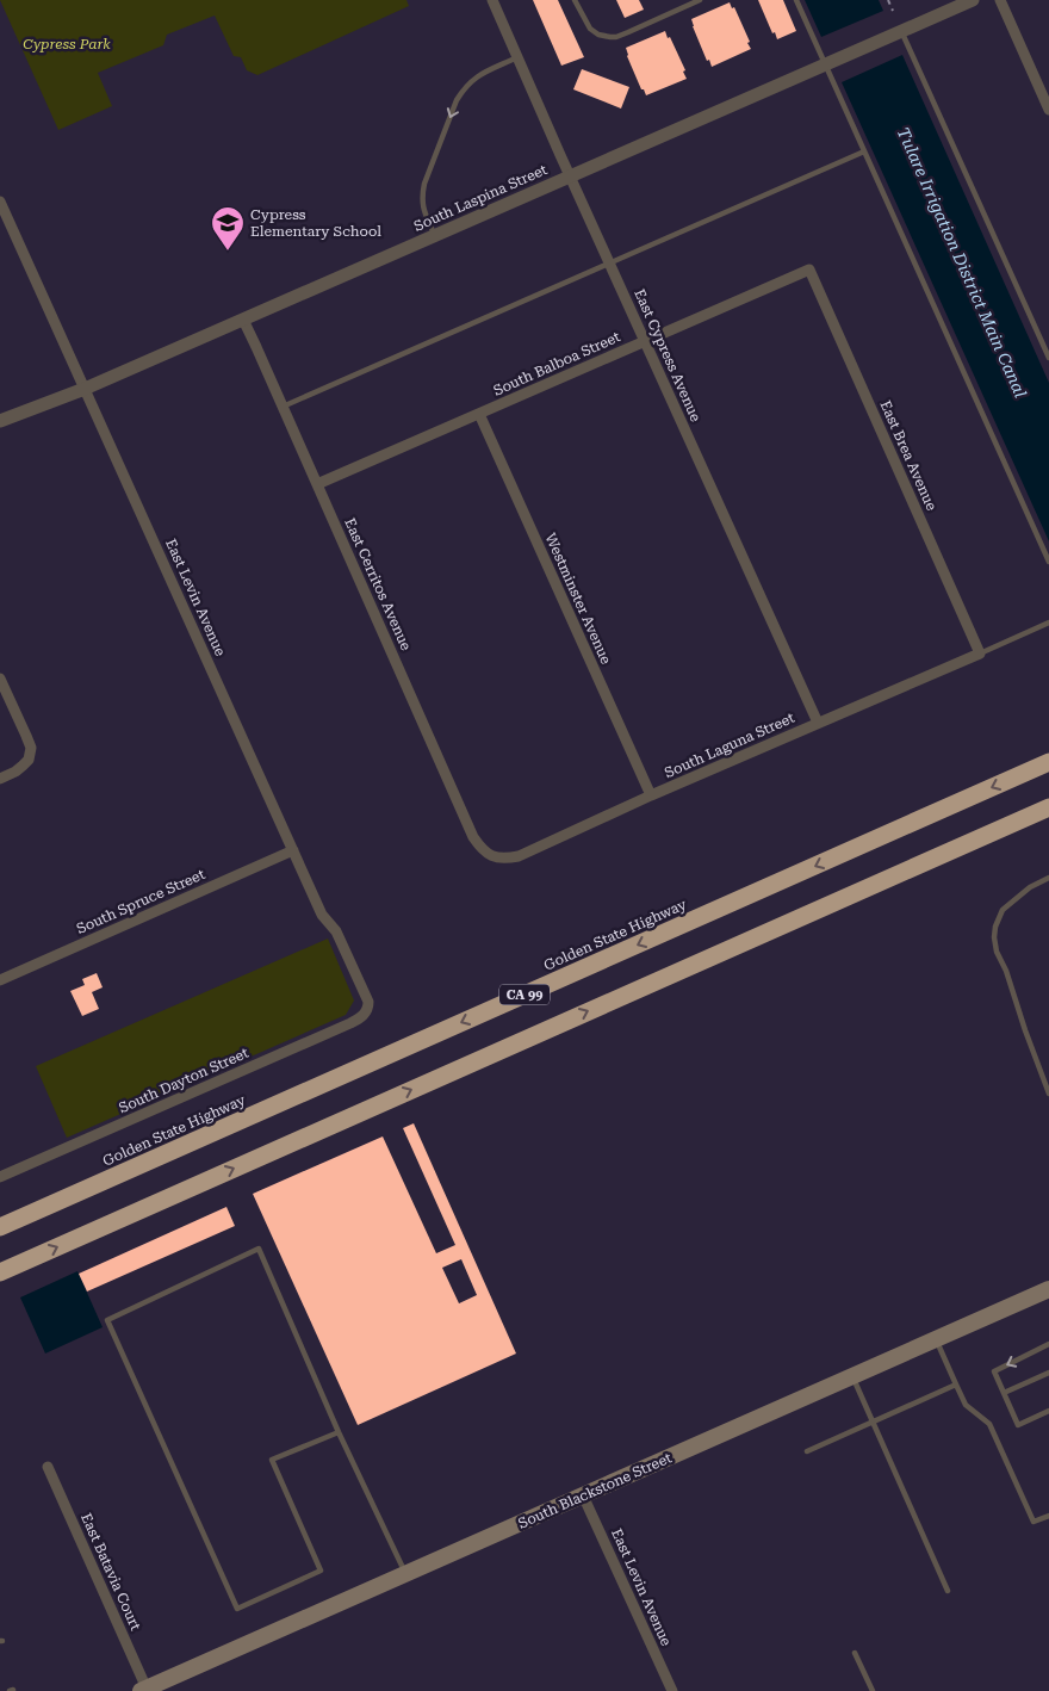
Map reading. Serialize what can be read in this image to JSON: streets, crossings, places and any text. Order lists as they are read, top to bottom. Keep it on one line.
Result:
{"streets":{"highway":["Golden State Highway","CA 99"],"main road":["South Blackstone Street"],"street":["South Laspina Street","East Cypress Avenue","South Balboa Street","East Brea Avenue","East Cerritos Avenue","East Levin Avenue","Westminster Avenue","South Laguna Street","South Spruce Street","South Dayton Street","East Batavia Court"]},"crossings":[["South Laspina Street","East Cypress Avenue"],["South Laspina Street","East Cerritos Avenue"],["South Laspina Street","East Levin Avenue"],["East Cypress Avenue","South Balboa Street"],["East Cypress Avenue","South Laguna Street"],["South Balboa Street","East Brea Avenue"],["South Balboa Street","East Cerritos Avenue"],["South Balboa Street","Westminster Avenue"],["East Brea Avenue","South Laguna Street"],["East Cerritos Avenue","South Laguna Street"],["East Levin Avenue","South Spruce Street"],["East Levin Avenue","South Dayton Street"],["East Levin Avenue","South Blackstone Street"],["Westminster Avenue","South Laguna Street"],["South Blackstone Street","East Batavia Court"]],"water":["Tulare Irrigation District Main Canal"],"parks":["Cypress Park"],"places":{"school or university":["Cypress Elementary School"]}}
